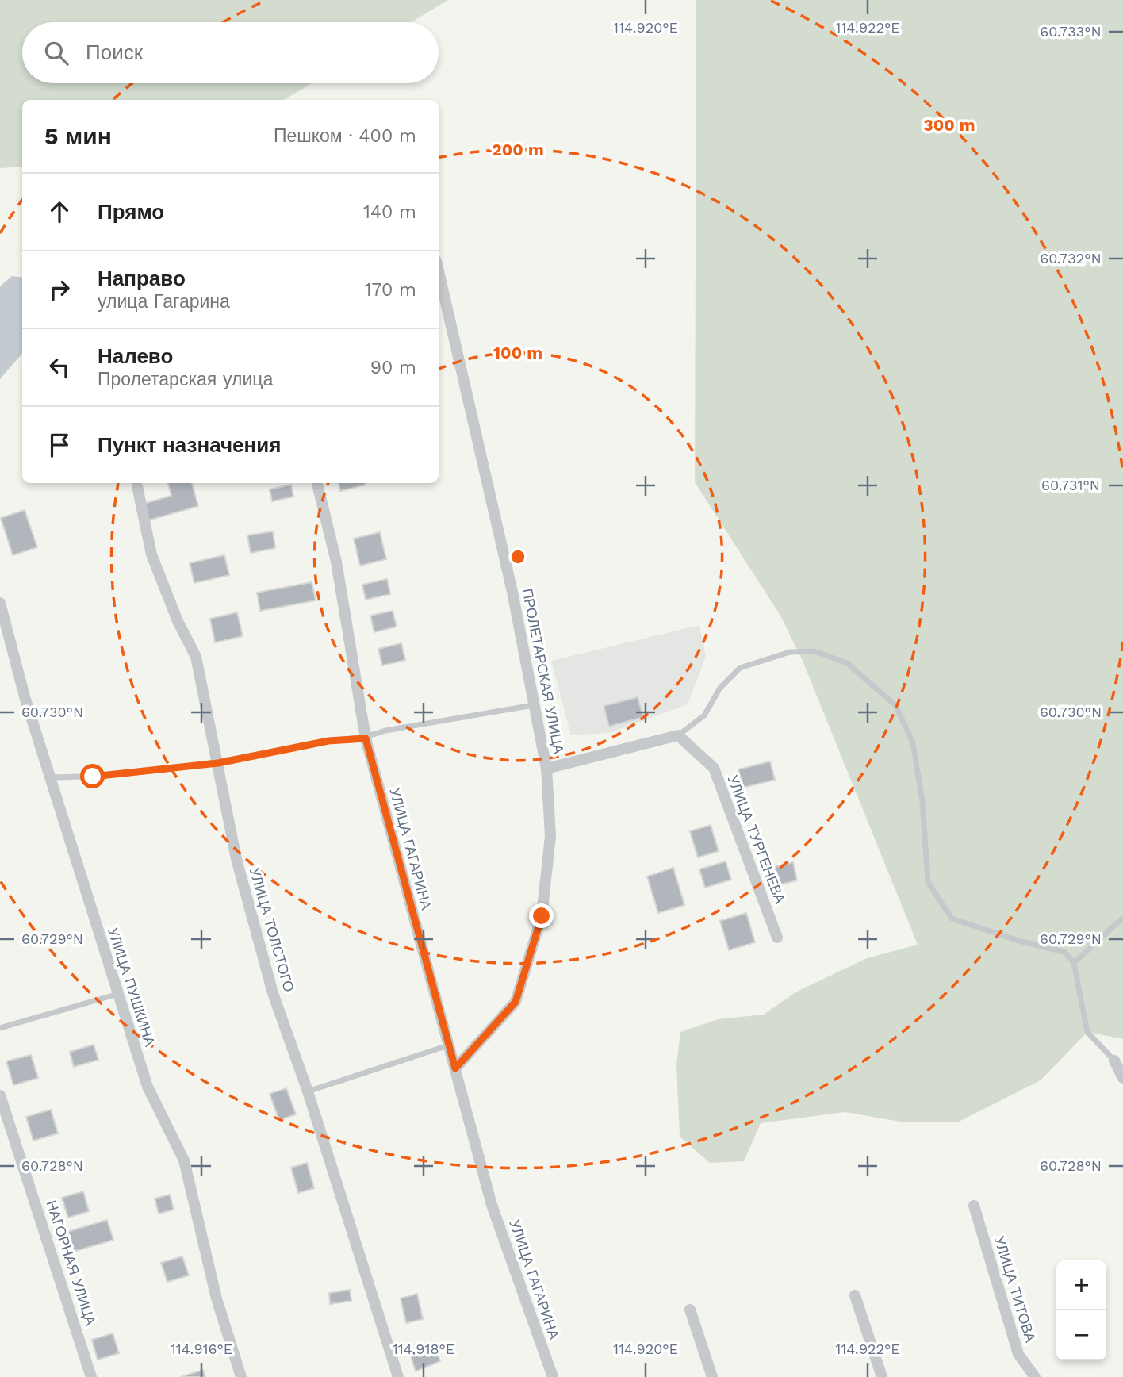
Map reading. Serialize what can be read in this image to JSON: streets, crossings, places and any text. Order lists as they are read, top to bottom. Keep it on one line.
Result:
{"streets":{"street":["ПРОЛЕТАРСКАЯ УЛИЦА","УЛИЦА ТУРГЕНЕВА","УЛИЦА ГАГАРИНА","УЛИЦА ТОЛСТОГО","УЛИЦА ПУШКИНА","НАГОРНАЯ УЛИЦА","УЛИЦА ТИТОВА"]},"crossings":[["ПРОЛЕТАРСКАЯ УЛИЦА","УЛИЦА ГАГАРИНА"]],"page":{"search":"Поиск","heading":["5 мин","Пешком · 400 m"],"list":[["Прямо","140 m"],["Направо","улица Гагарина","170 m"],["Налево","Пролетарская улица","90 m"],"Пункт назначения"],"map_buttons":["+","−"]},"coordinates":["114.920°E","114.922°E","60.733°N","60.732°N","60.731°N","60.730°N","60.729°N","60.728°N","114.916°E","114.918°E"],"rings":["300 m","200 m","100 m"]}
